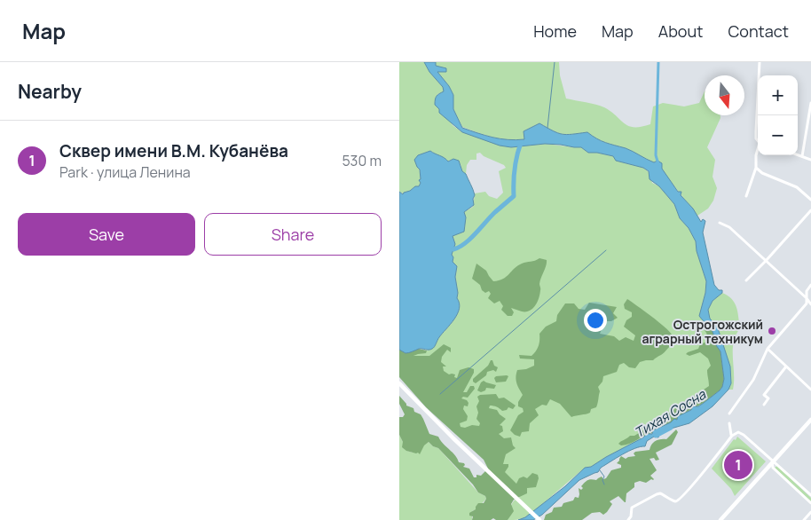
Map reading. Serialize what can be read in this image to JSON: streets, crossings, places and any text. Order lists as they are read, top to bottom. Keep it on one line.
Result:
{"water":["Тихая Сосна"],"places":["Острогожский аграрный техникум"],"north":"bottom","page":{"header":"Map","nav":["Home","Map","About","Contact"],"heading":"Nearby","map_buttons":["+","−"],"list":[{"mark":"1","name":"Сквер имени В.М. Кубанёва","note":"Park · улица Ленина","value":"530 m"}],"buttons":["Save","Share"],"pins":"1"}}
